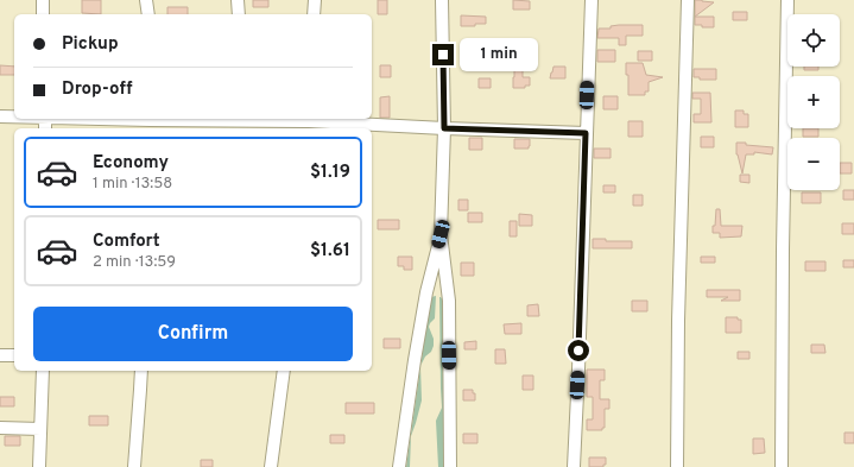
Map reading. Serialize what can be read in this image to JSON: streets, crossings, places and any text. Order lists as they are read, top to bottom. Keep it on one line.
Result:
{"page":{"map_buttons":["+","−"],"banner":["Pickup","Drop-off"],"bubble":"1 min","list":[{"name":"Economy","note":"1 min · 13:58","value":"$1.19"},{"name":"Comfort","note":"2 min · 13:59","value":"$1.61"}],"buttons":"Confirm"}}
